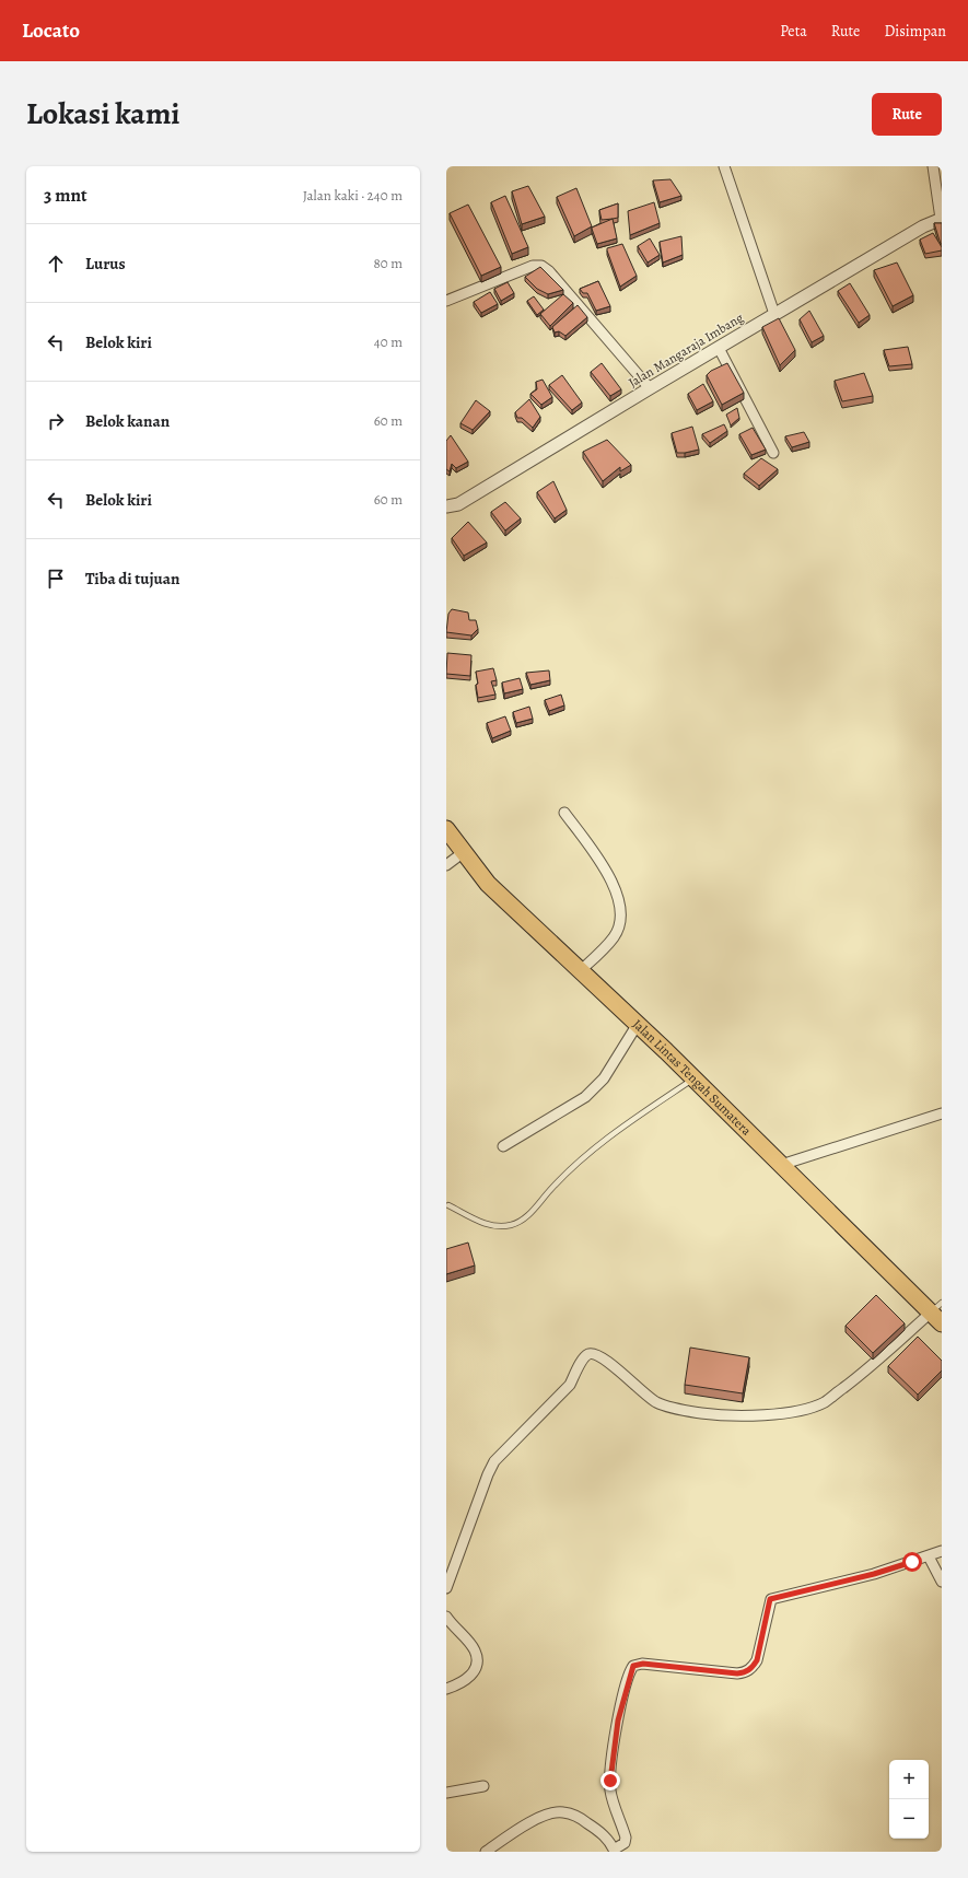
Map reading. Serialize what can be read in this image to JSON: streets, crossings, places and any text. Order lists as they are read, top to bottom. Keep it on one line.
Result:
{"streets":{"highway":["Jalan Lintas Tengah Sumatera"],"street":["Jalan Mangaraja Imbang"]},"page":{"header":"Locato","nav":["Peta","Rute","Disimpan"],"title":"Lokasi kami","buttons":"Rute","heading":["3 mnt","Jalan kaki · 240 m"],"list":[["Lurus","80 m"],["Belok kiri","40 m"],["Belok kanan","60 m"],["Belok kiri","60 m"],"Tiba di tujuan"],"map_buttons":["+","−"]}}
